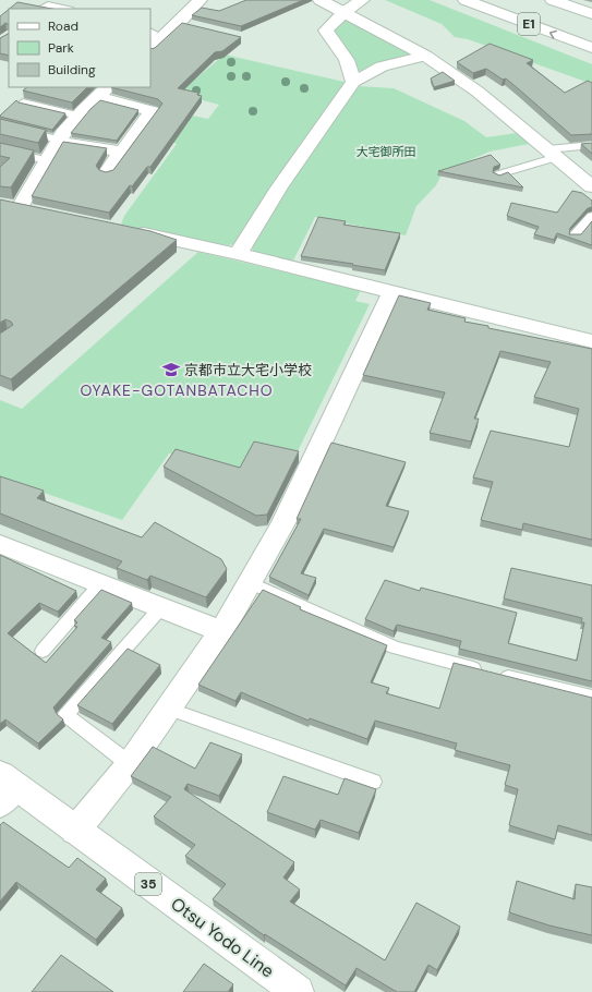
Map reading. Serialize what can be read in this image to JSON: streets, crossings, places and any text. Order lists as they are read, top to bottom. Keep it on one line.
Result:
{"streets":{"main road":["E1","35","Otsu Yodo Line"]},"districts":["OYAKE-GOTANBATACHO"],"parks":["大宅御所田"],"places":{"school or university":["京都市立大宅小学校"]},"legend":["Road","Park","Building"]}
